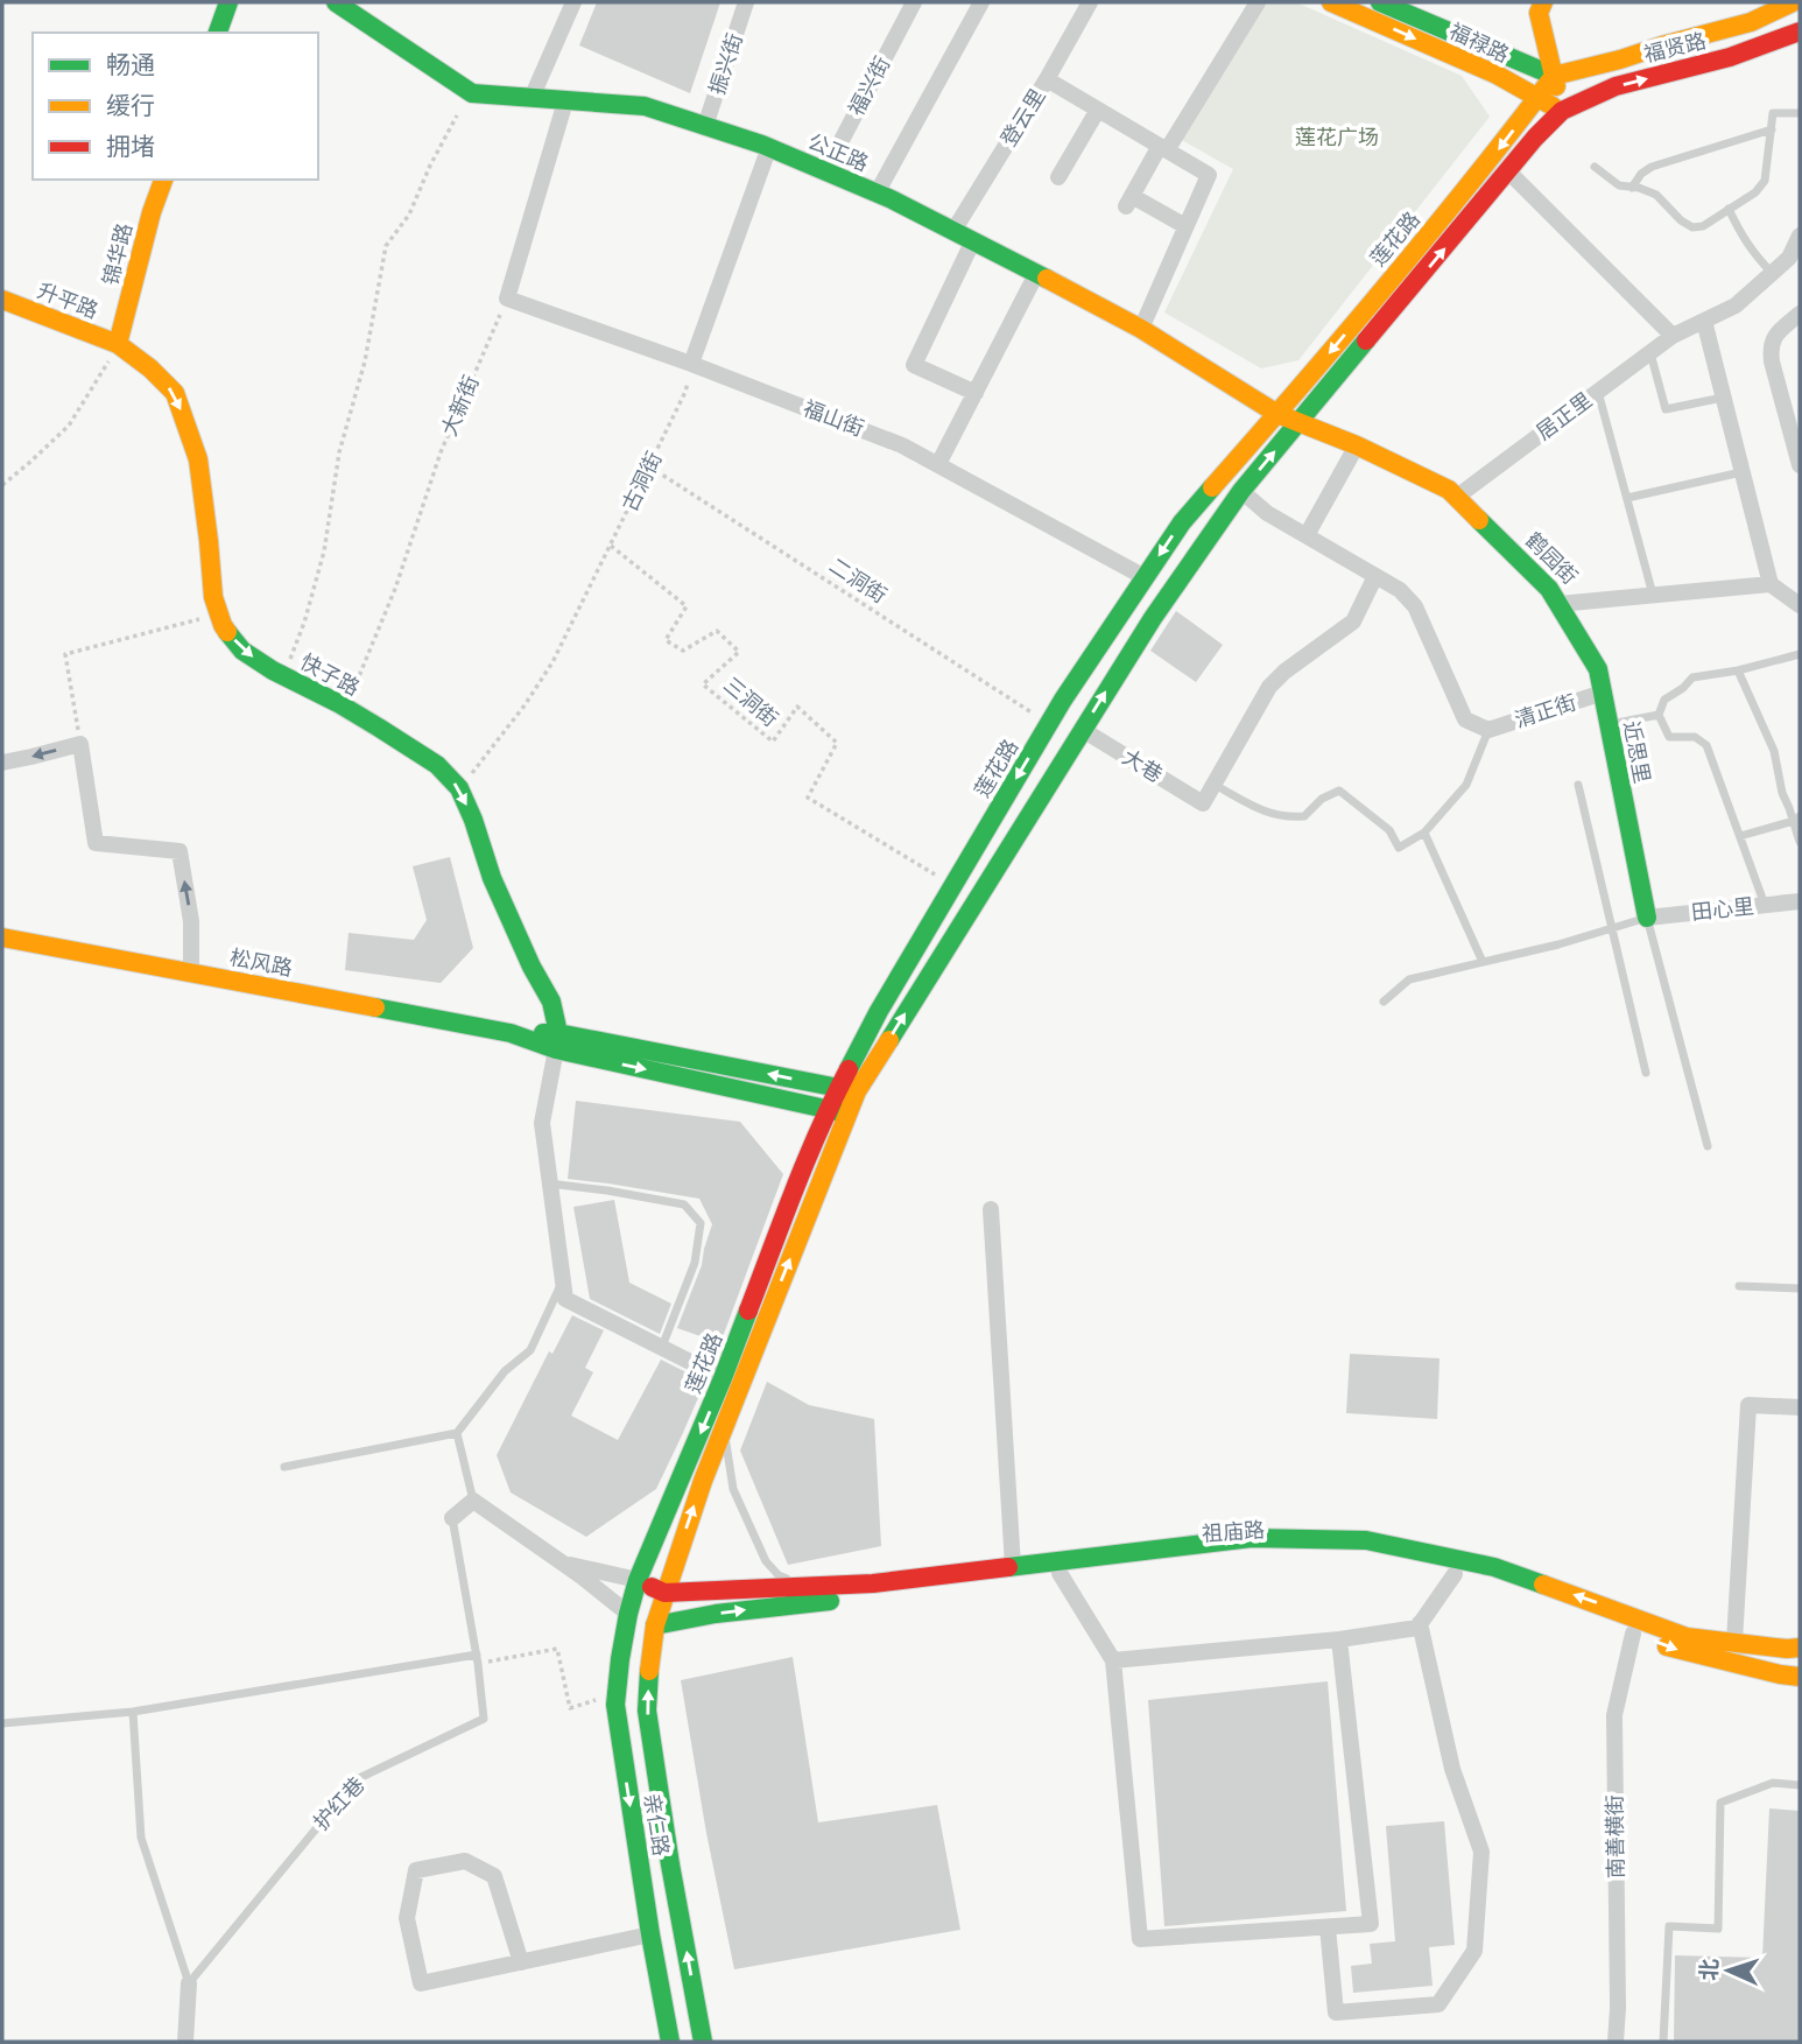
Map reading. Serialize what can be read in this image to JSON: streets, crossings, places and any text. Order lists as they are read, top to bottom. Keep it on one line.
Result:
{"streets":{"main road":["福禄路","福贤路","公正路","莲花路","锦华路","升平路","鹤园街","快子路","近思里","松风路","祖庙路","亲仁路"],"street":["振兴街","福兴街","登云里","居正里","福山街","清正街","大巷","田心里","南善横街"],"lane":["护红巷"],"path":["大新街","古洞街","二洞街","三洞街"]},"crossings":[["福禄路","福贤路"],["福禄路","莲花路"],["福贤路","莲花路"],["振兴街","公正路"],["福兴街","公正路"],["登云里","公正路"],["公正路","莲花路"],["公正路","鹤园街"],["莲花路","福山街"],["莲花路","鹤园街"],["莲花路","二洞街"],["莲花路","三洞街"],["莲花路","大巷"],["莲花路","祖庙路"],["莲花路","亲仁路"],["锦华路","升平路"],["锦华路","快子路"],["升平路","快子路"],["大新街","福山街"],["大新街","快子路"],["居正里","鹤园街"],["福山街","古洞街"],["古洞街","二洞街"],["古洞街","快子路"],["古洞街","三洞街"],["鹤园街","近思里"],["快子路","松风路"],["清正街","近思里"],["近思里","田心里"],["祖庙路","亲仁路"],["祖庙路","南善横街"]],"one_way":["快子路"],"parks":["莲花广场"],"legend":["畅通","缓行","拥堵"],"north":"left"}
